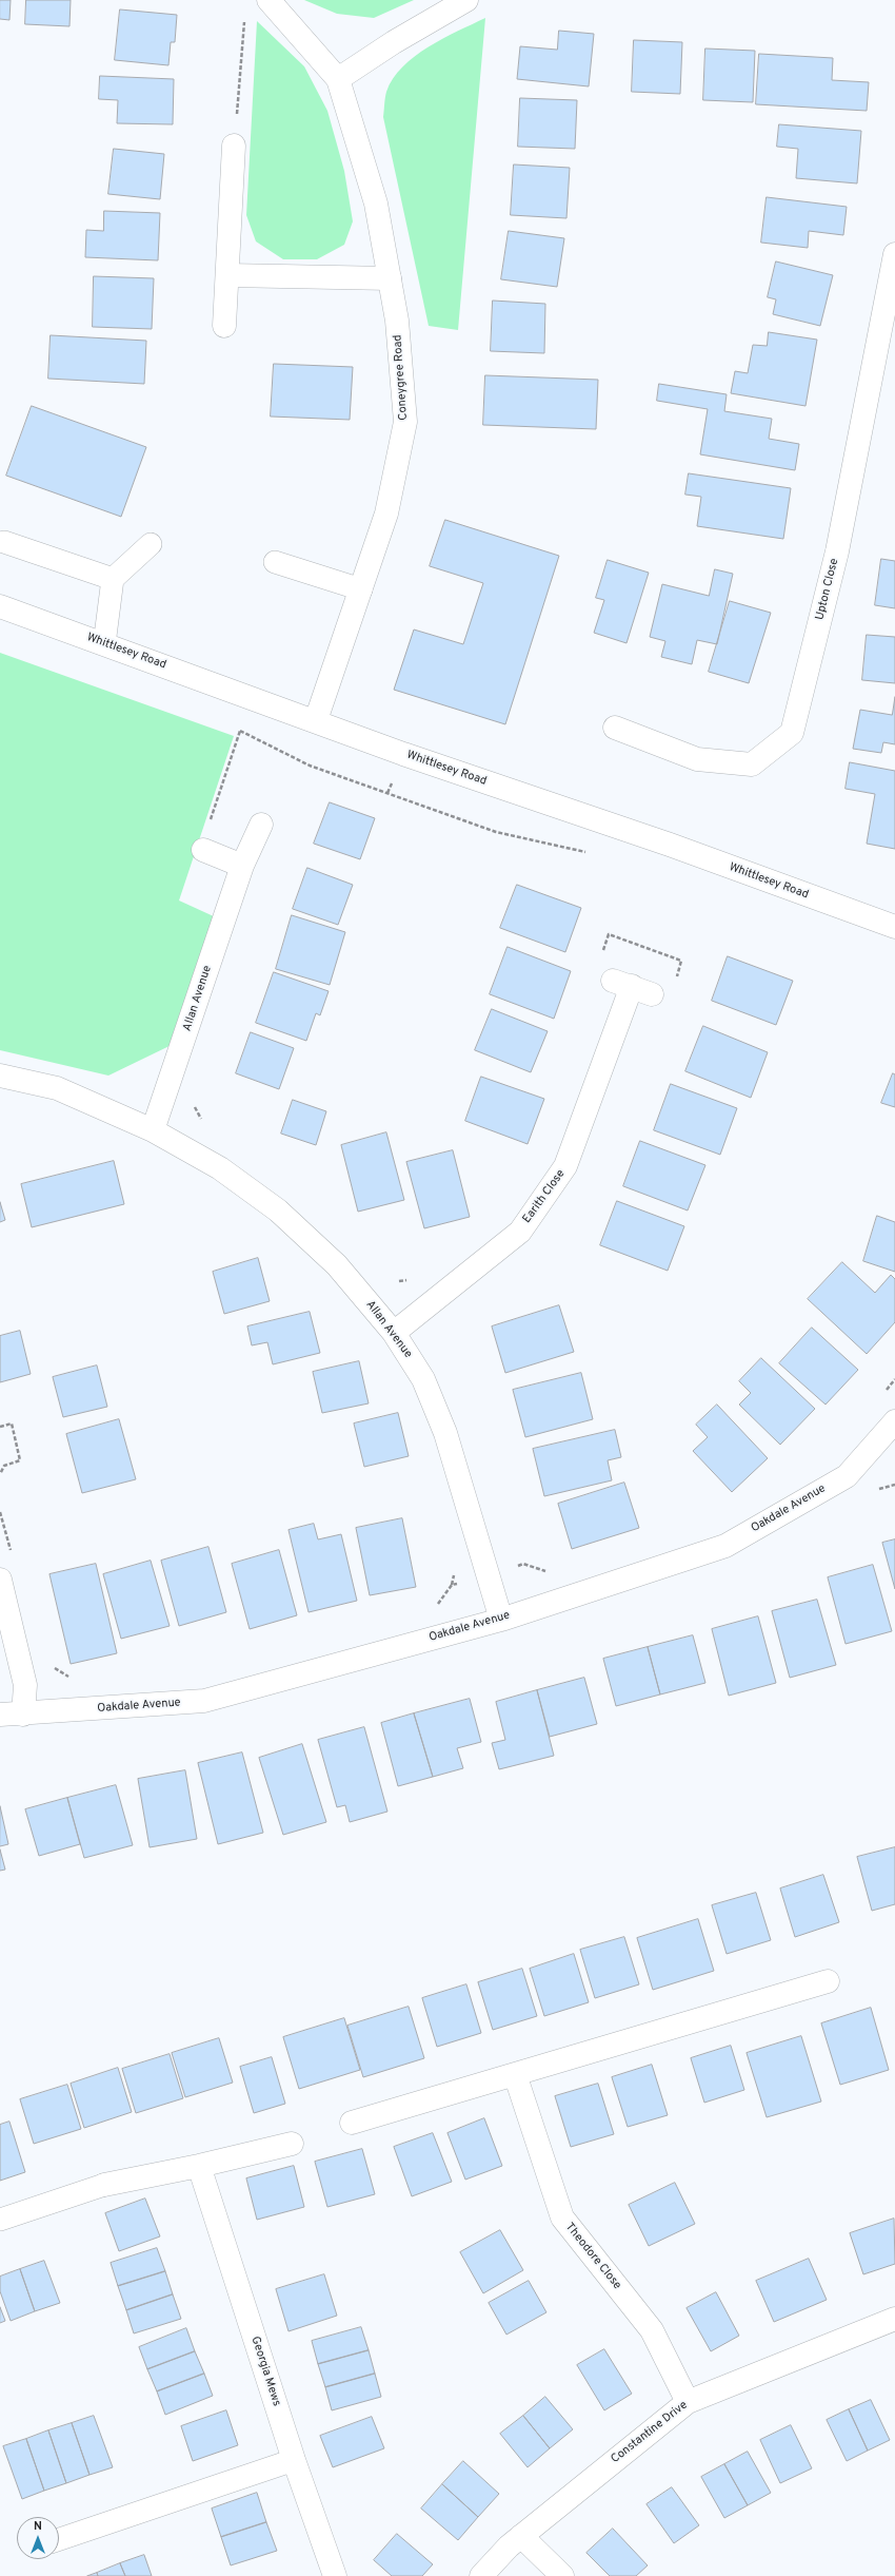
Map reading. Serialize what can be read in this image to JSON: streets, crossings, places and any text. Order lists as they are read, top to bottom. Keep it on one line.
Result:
{"streets":{"street":["Coneygree Road","Upton Close","Whittlesey Road","Allan Avenue","Earith Close","Oakdale Avenue","Theodore Close","Georgia Mews","Constantine Drive"]},"crossings":[["Coneygree Road","Whittlesey Road"],["Allan Avenue","Earith Close"],["Allan Avenue","Oakdale Avenue"],["Theodore Close","Constantine Drive"]],"north":"top"}
